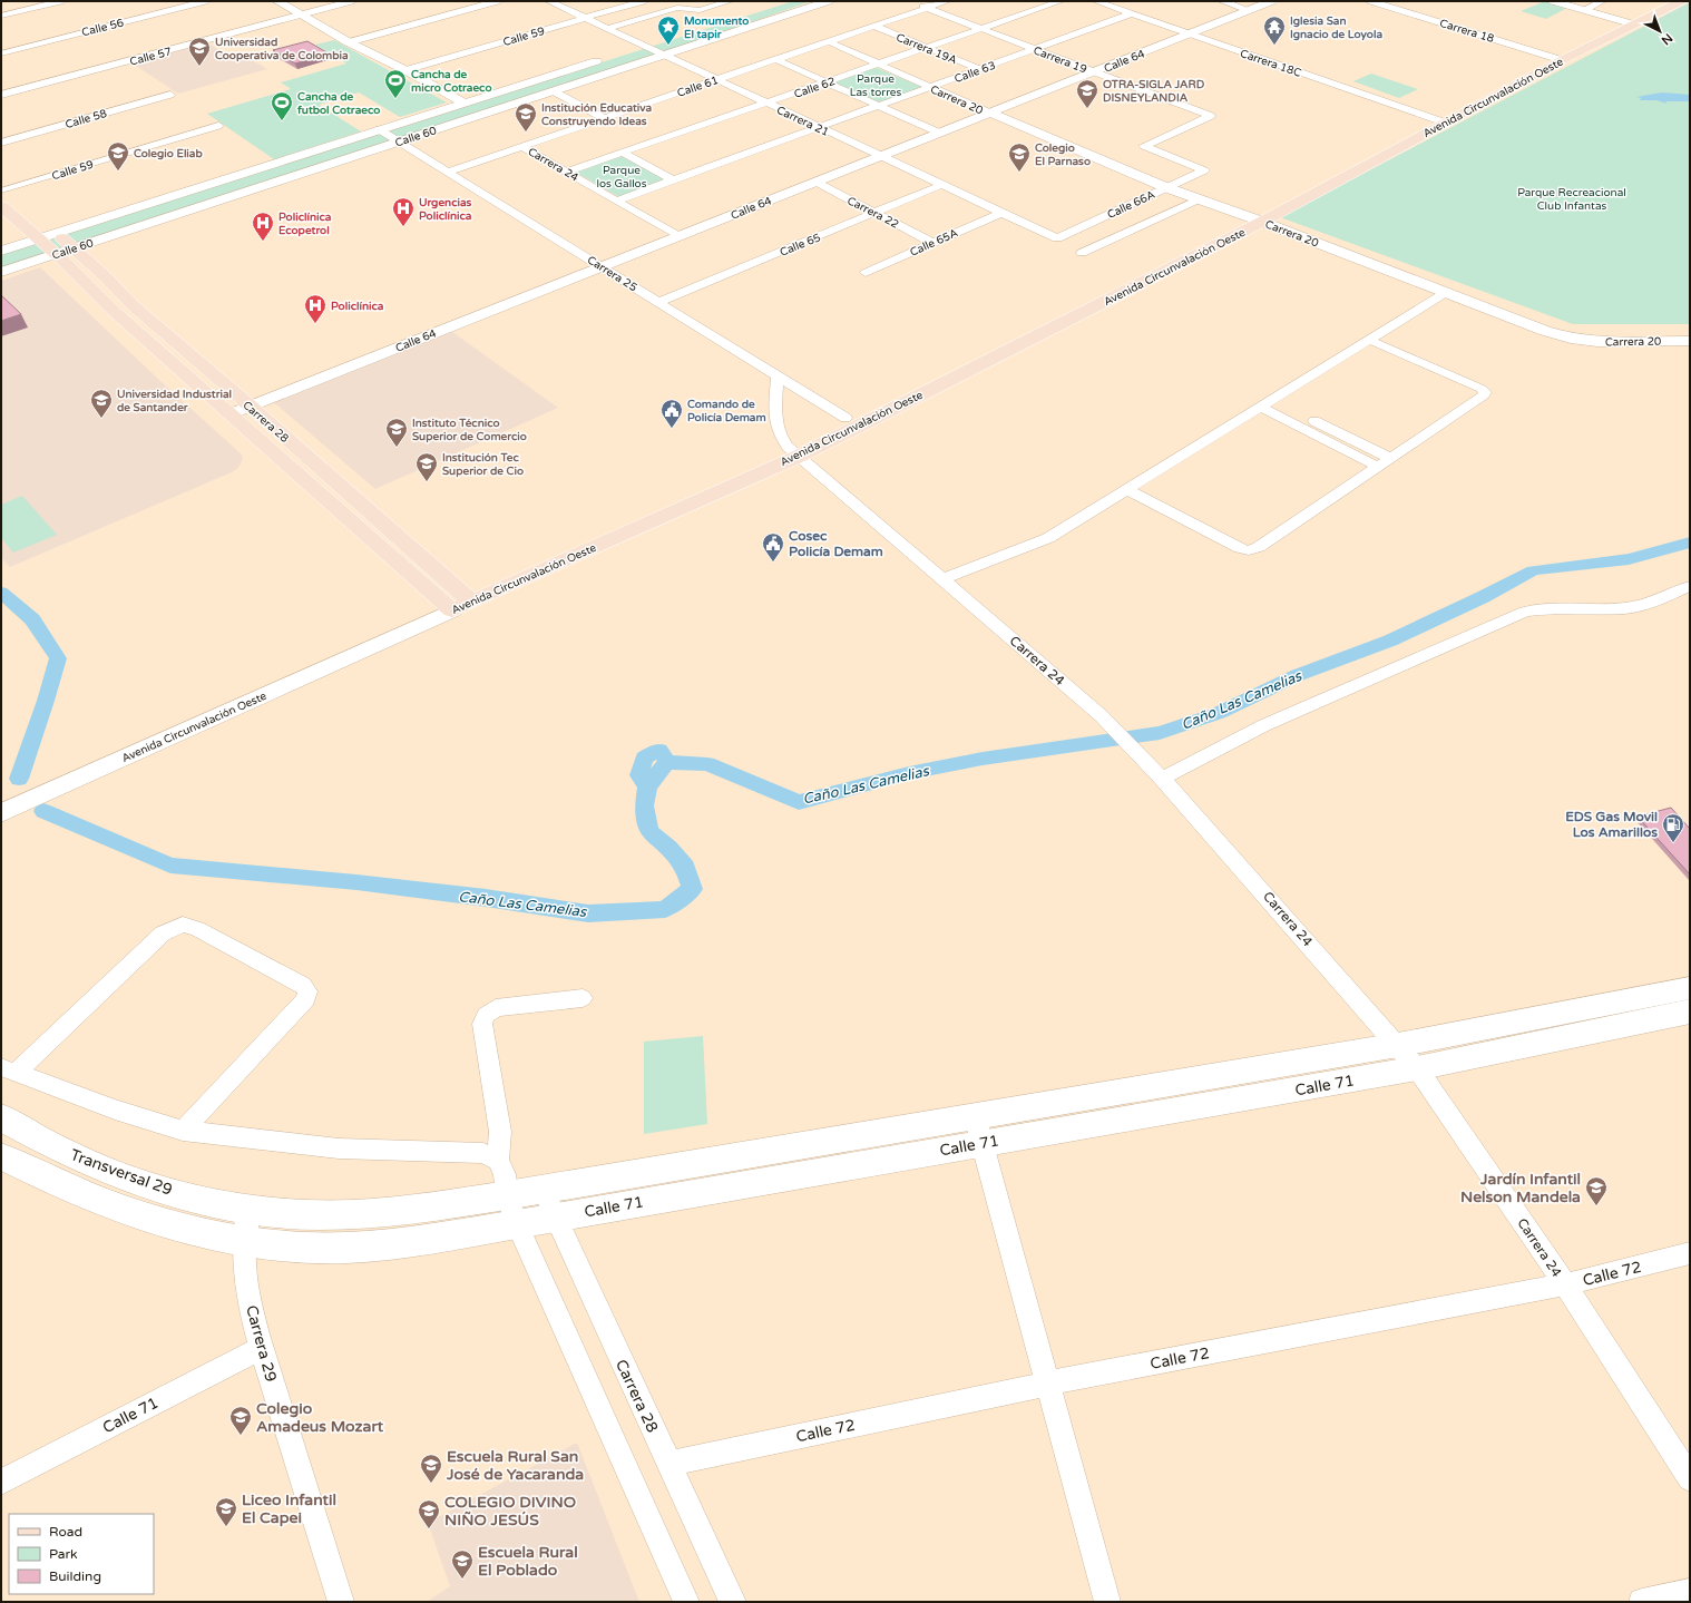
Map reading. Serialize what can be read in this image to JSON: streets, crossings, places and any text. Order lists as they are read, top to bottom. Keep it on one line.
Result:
{"streets":{"main road":["Avenida Circunvalación Oeste","Carrera 28","Calle 71","Transversal 29"],"street":["Calle 56","Carrera 18","Calle 59","Carrera 19A","Calle 57","Carrera 19","Calle 64","Carrera 18C","Calle 63","Calle 61","Calle 62","Carrera 20","Calle 58","Carrera 21","Calle 60","Carrera 24","Calle 66A","Carrera 22","Calle 65A","Calle 65","Carrera 25","Calle 72","Carrera 29"]},"crossings":[["Carrera 18","Avenida Circunvalación Oeste"],["Calle 59","Carrera 21"],["Carrera 19A","Calle 63"],["Carrera 19A","Calle 61"],["Carrera 19A","Calle 62"],["Carrera 19","Calle 64"],["Carrera 19","Calle 63"],["Carrera 19","Calle 61"],["Carrera 19","Calle 62"],["Carrera 19","Calle 66A"],["Calle 64","Carrera 18C"],["Calle 64","Carrera 20"],["Calle 64","Carrera 21"],["Calle 64","Carrera 24"],["Calle 64","Carrera 22"],["Calle 64","Carrera 25"],["Calle 64","Carrera 28"],["Carrera 18C","Calle 63"],["Carrera 18C","Avenida Circunvalación Oeste"],["Calle 63","Carrera 20"],["Calle 63","Carrera 21"],["Calle 63","Carrera 24"],["Calle 61","Carrera 21"],["Calle 61","Carrera 24"],["Calle 61","Carrera 25"],["Calle 62","Carrera 20"],["Calle 62","Carrera 21"],["Calle 62","Carrera 24"],["Avenida Circunvalación Oeste","Carrera 20"],["Avenida Circunvalación Oeste","Carrera 24"],["Avenida Circunvalación Oeste","Carrera 25"],["Avenida Circunvalación Oeste","Carrera 28"],["Carrera 20","Calle 66A"],["Carrera 21","Calle 60"],["Carrera 21","Calle 66A"],["Carrera 21","Calle 65A"],["Carrera 21","Calle 65"],["Calle 60","Carrera 25"],["Calle 60","Carrera 28"],["Carrera 24","Carrera 25"],["Carrera 24","Calle 71"],["Carrera 24","Calle 72"],["Carrera 22","Calle 65A"],["Carrera 22","Calle 65"],["Calle 65","Carrera 25"],["Carrera 28","Calle 71"],["Carrera 28","Calle 72"],["Calle 71","Transversal 29"],["Calle 71","Carrera 29"],["Transversal 29","Carrera 29"]],"water":["Caño Las Camelias"],"parks":["Parque Las torres","Parque los Gallos","Parque Recreacional Club Infantas"],"places":{"place":["Monumento El tapir"],"temple":["Iglesia San Ignacio de Loyola"],"school or university":["Universidad Cooperativa de Colombia","OTRA-SIGLA JARD DISNEYLANDIA","Institución Educativa Construyendo Ideas","Colegio Eliab","Colegio El Parnaso","Universidad Industrial de Santander","Instituto Técnico Superior de Comercio","Institución Tec Superior de Cio","Jardín Infantil Nelson Mandela","Colegio Amadeus Mozart","Escuela Rural San José de Yacaranda","Liceo Infantil El Capei","COLEGIO DIVINO NIÑO JESÚS","Escuela Rural El Poblado"],"sports":["Cancha de micro Cotraeco","Cancha de futbol Cotraeco"],"hospital":["Urgencias Policlínica","Policlínica Ecopetrol","Policlínica"],"public building":["Comando de Policía Demam","Cosec Policía Demam"],"fuel station":["EDS Gas Movil Los Amarillos"]},"legend":["Road","Park","Building"],"north":"bottom right"}
